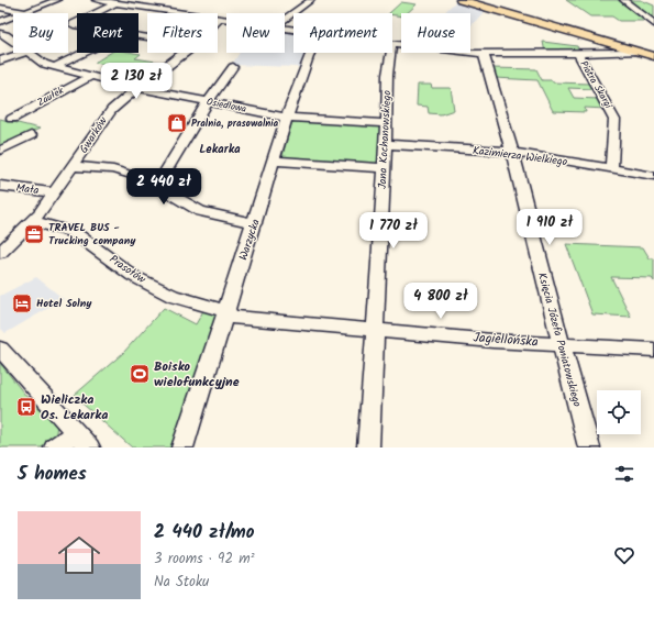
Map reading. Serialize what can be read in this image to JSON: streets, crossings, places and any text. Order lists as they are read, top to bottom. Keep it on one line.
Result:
{"streets":{"street":["Piotra Skargi","Zaułek","Osiedlowa","Gwarków","Jana Kochanowskiego","Kazimierza Wielkiego","Mała","Warzycka","Prasołów","Jagiellońska","Księcia Józefa Poniatowskiego"]},"crossings":[["Piotra Skargi","Kazimierza Wielkiego"],["Zaułek","Osiedlowa"],["Osiedlowa","Gwarków"],["Osiedlowa","Jana Kochanowskiego"],["Osiedlowa","Warzycka"],["Gwarków","Mała"],["Gwarków","Prasołów"],["Jana Kochanowskiego","Kazimierza Wielkiego"],["Jana Kochanowskiego","Jagiellońska"],["Kazimierza Wielkiego","Księcia Józefa Poniatowskiego"],["Warzycka","Prasołów"],["Warzycka","Jagiellońska"],["Prasołów","Jagiellońska"],["Jagiellońska","Księcia Józefa Poniatowskiego"]],"districts":["Lekarka"],"places":{"shop":["Pralnia, prasowalnia"],"office":["TRAVEL BUS - Trucking company"],"hotel":["Hotel Solny"],"sports":["Boisko wielofunkcyjne"],"bus stop":["Wieliczka Os. Lekarka"]},"page":{"chip":["Buy","Rent","Filters","New","Apartment","House"],"price":["2 130 zł","2 440 zł","1 910 zł","1 770 zł","4 800 zł"],"heading":"5 homes","list":[{"name":"2 440 zł/mo","note":"3 rooms · 92 m² · Na Stoku"}]}}
